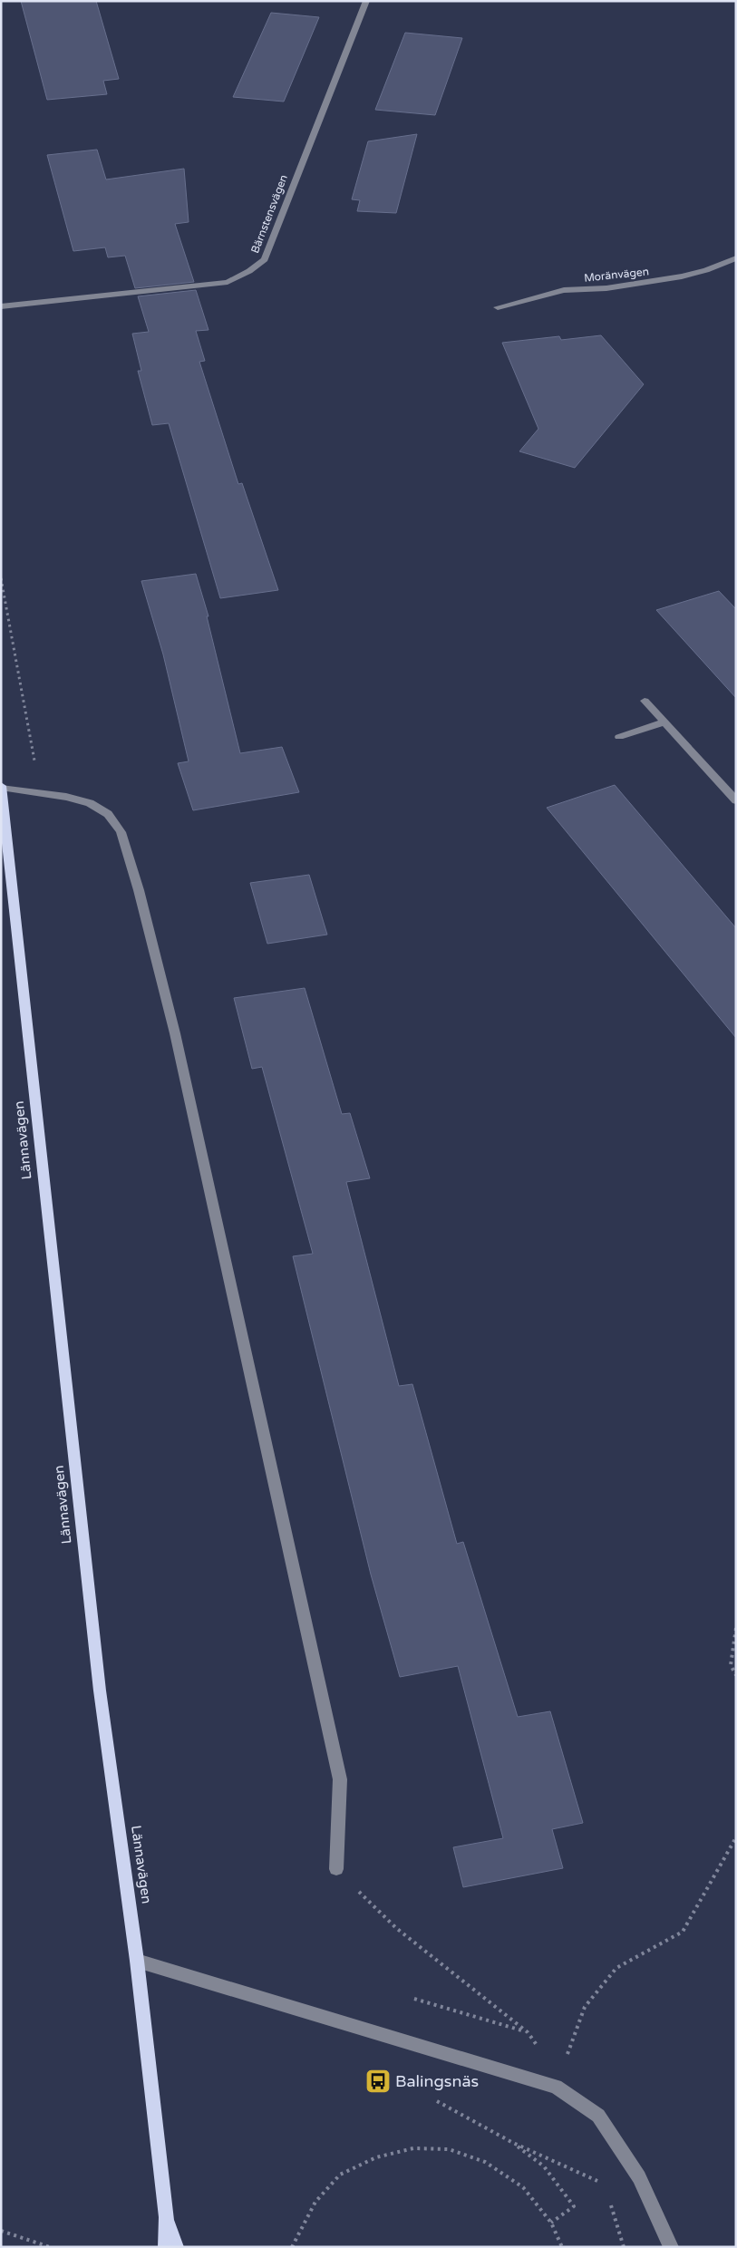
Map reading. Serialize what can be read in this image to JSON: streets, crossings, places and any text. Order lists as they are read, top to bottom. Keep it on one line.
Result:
{"streets":{"main road":["Lännavägen"],"street":["Bärnstensvägen","Moränvägen"]},"places":{"bus stop":["Balingsnäs"]}}
